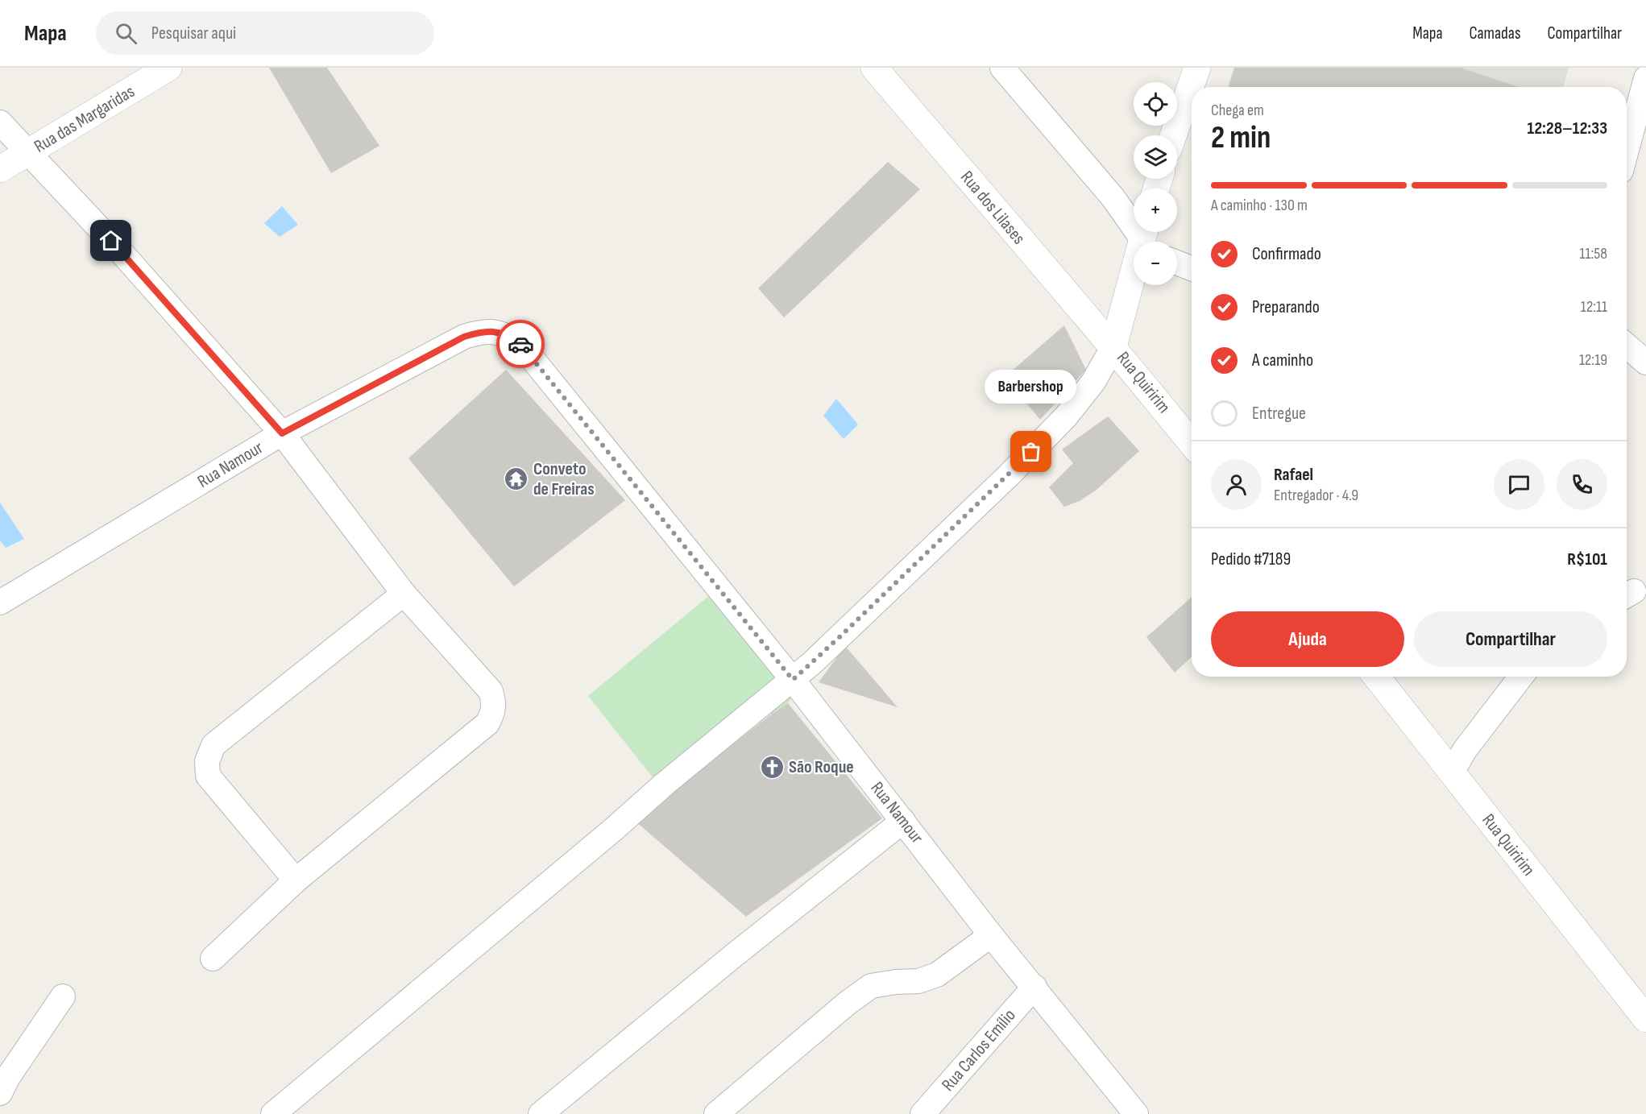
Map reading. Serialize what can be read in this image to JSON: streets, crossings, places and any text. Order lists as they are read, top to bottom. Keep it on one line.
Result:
{"streets":{"street":["Rua das Margaridas","Rua dos Lilases","Rua Quiririm","Rua Namour","Rua Carlos Emílio"]},"crossings":[["Rua dos Lilases","Rua Quiririm"],["Rua Namour","Rua Carlos Emílio"]],"places":{"other":["Barbershop"],"temple":["Conveto de Freiras"],"church":["São Roque"]},"page":{"header":"Mapa","search":"Pesquisar aqui","nav":["Mapa","Camadas","Compartilhar"],"map_buttons":["+","−"],"heading":["2 min","Chega em","12:28–12:33"],"panel":["Rafael","Entregador · 4.9","Pedido #7189","R$101"],"bar":"A caminho · 130 m","list":[["Confirmado","11:58"],["Preparando","12:11"],["A caminho","12:19"],"Entregue"],"bubble":"Barbershop","buttons":["Ajuda","Compartilhar"]}}
